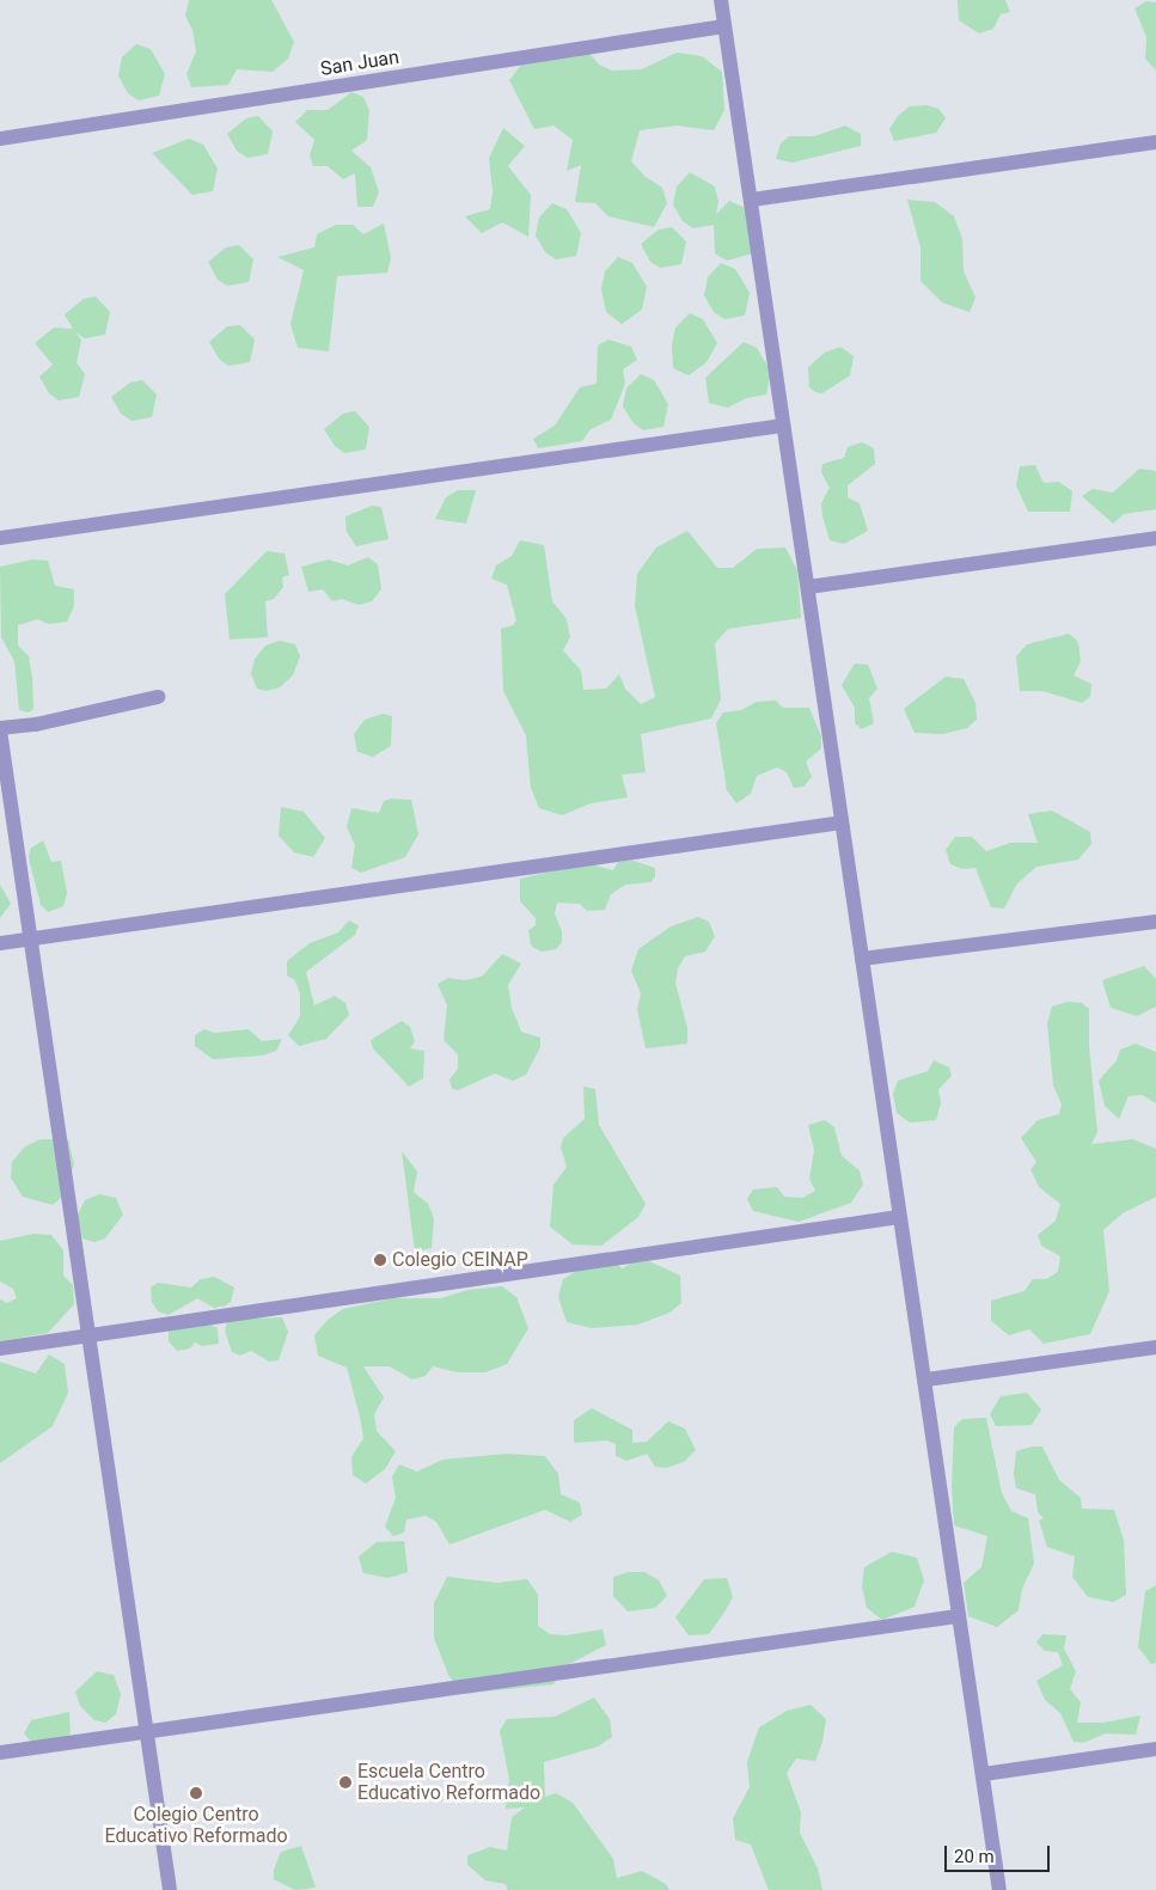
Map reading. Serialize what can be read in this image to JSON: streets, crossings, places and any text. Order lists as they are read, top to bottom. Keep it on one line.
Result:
{"streets":{"street":["San Juan"]},"places":["Colegio CEINAP","Escuela Centro Educativo Reformado","Colegio Centro Educativo Reformado"],"scale_bar":"20 m"}
